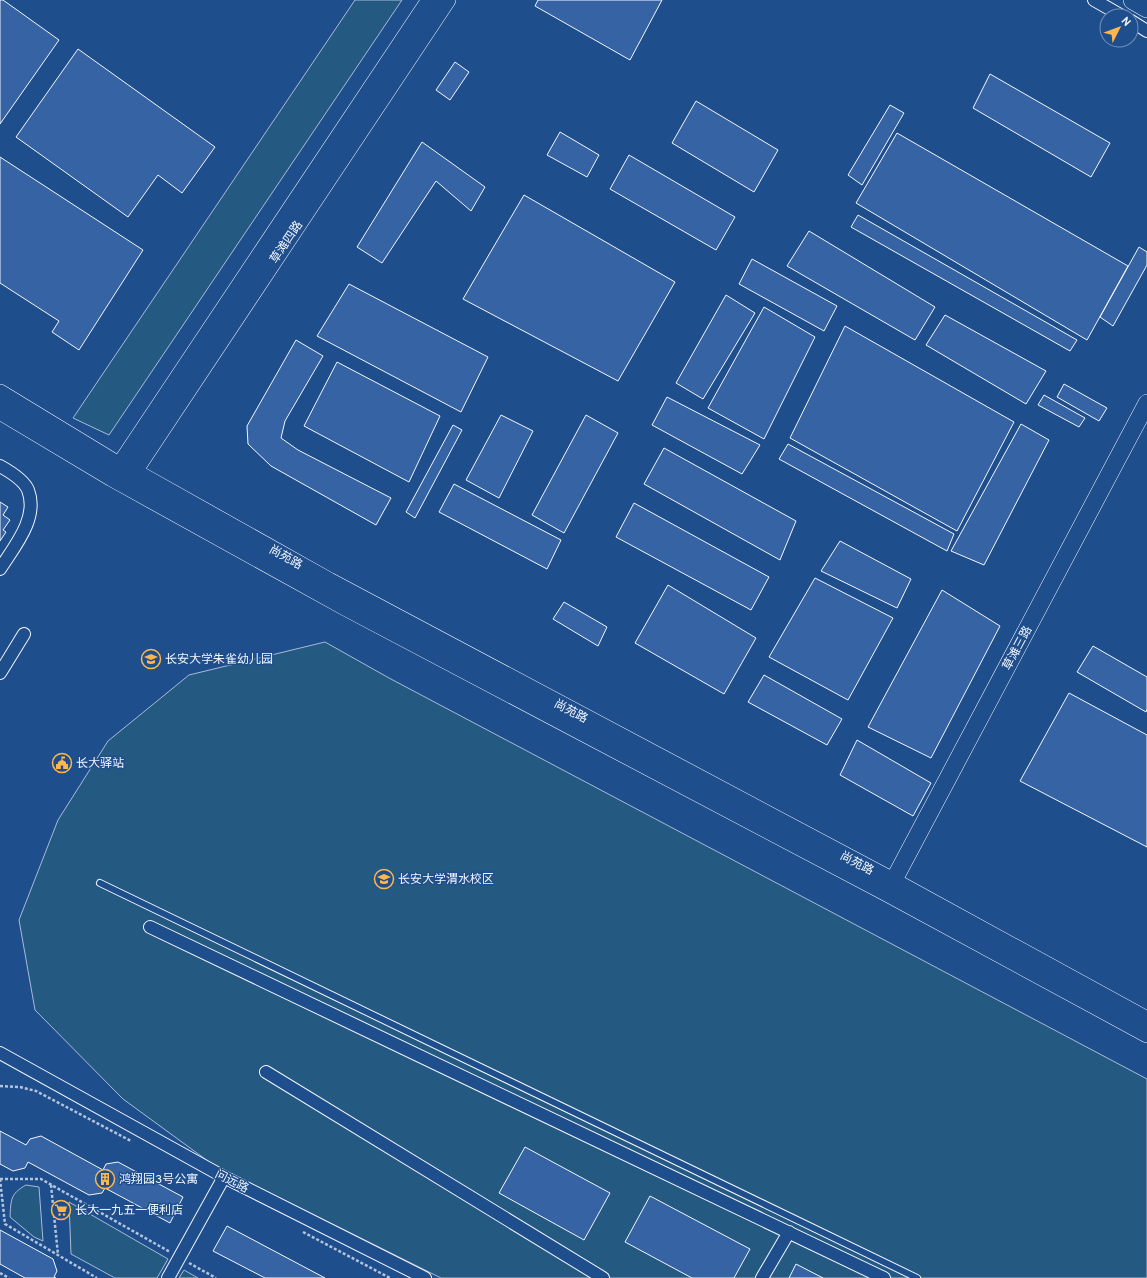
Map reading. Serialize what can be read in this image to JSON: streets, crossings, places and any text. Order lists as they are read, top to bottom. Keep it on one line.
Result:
{"streets":{"main road":["草滩四路","尚苑路","草滩三路"],"street":["问远路"]},"crossings":[["草滩四路","尚苑路"],["尚苑路","草滩三路"]],"places":{"school or university":["长安大学朱雀幼儿园","长安大学渭水校区"],"public building":["长大驿站"],"building":["鸿翔园3号公寓"],"supermarket":["长大一九五一便利店"]},"north":"top right"}
